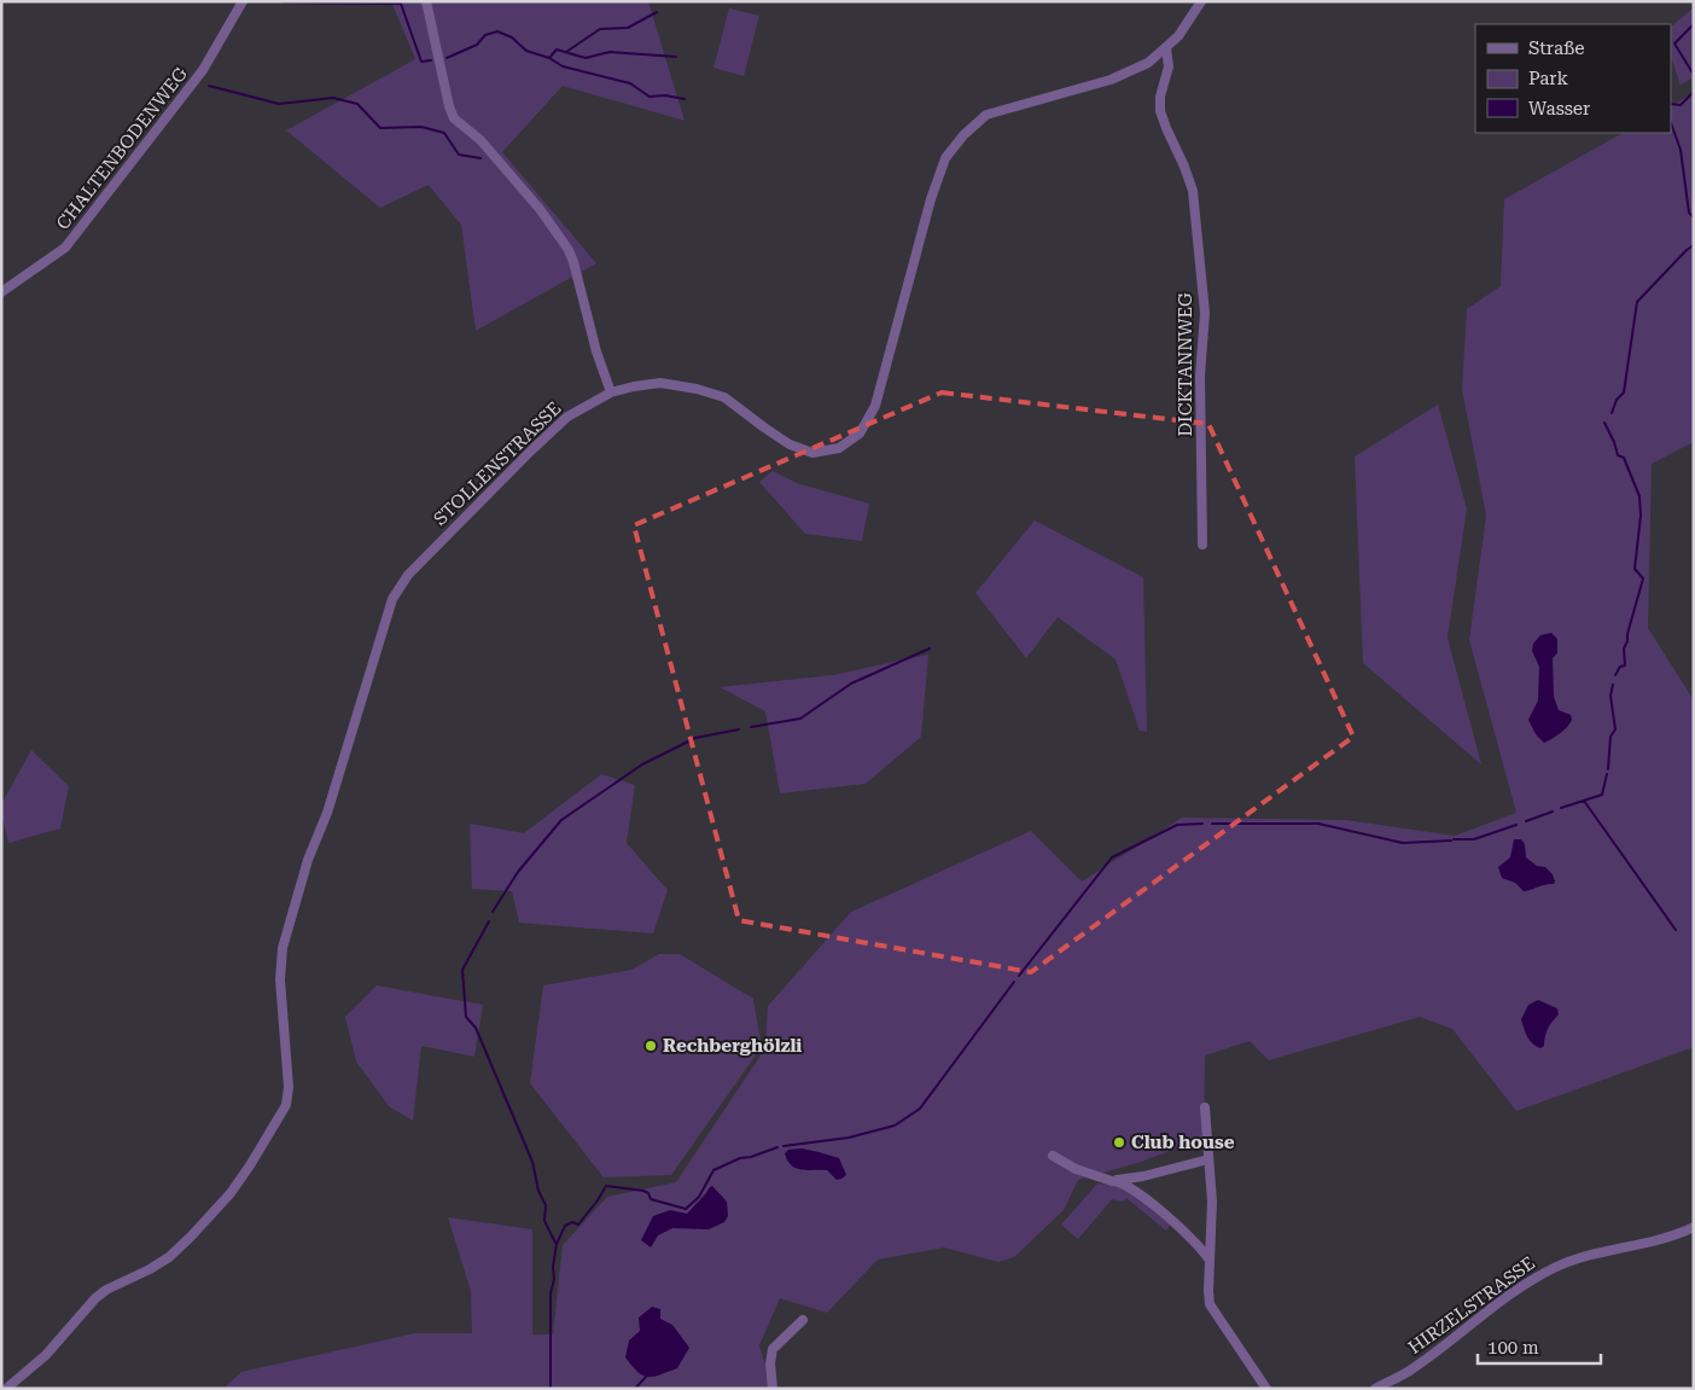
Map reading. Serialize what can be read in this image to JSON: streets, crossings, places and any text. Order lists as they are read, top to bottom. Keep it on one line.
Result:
{"streets":{"street":["CHALTENBODENWEG","DICKTANNWEG","STOLLENSTRASSE","HIRZELSTRASSE"]},"crossings":[["DICKTANNWEG","STOLLENSTRASSE"]],"places":["Rechberghölzli","Club house"],"legend":["Straße","Park","Wasser"],"scale_bar":"100 m"}
